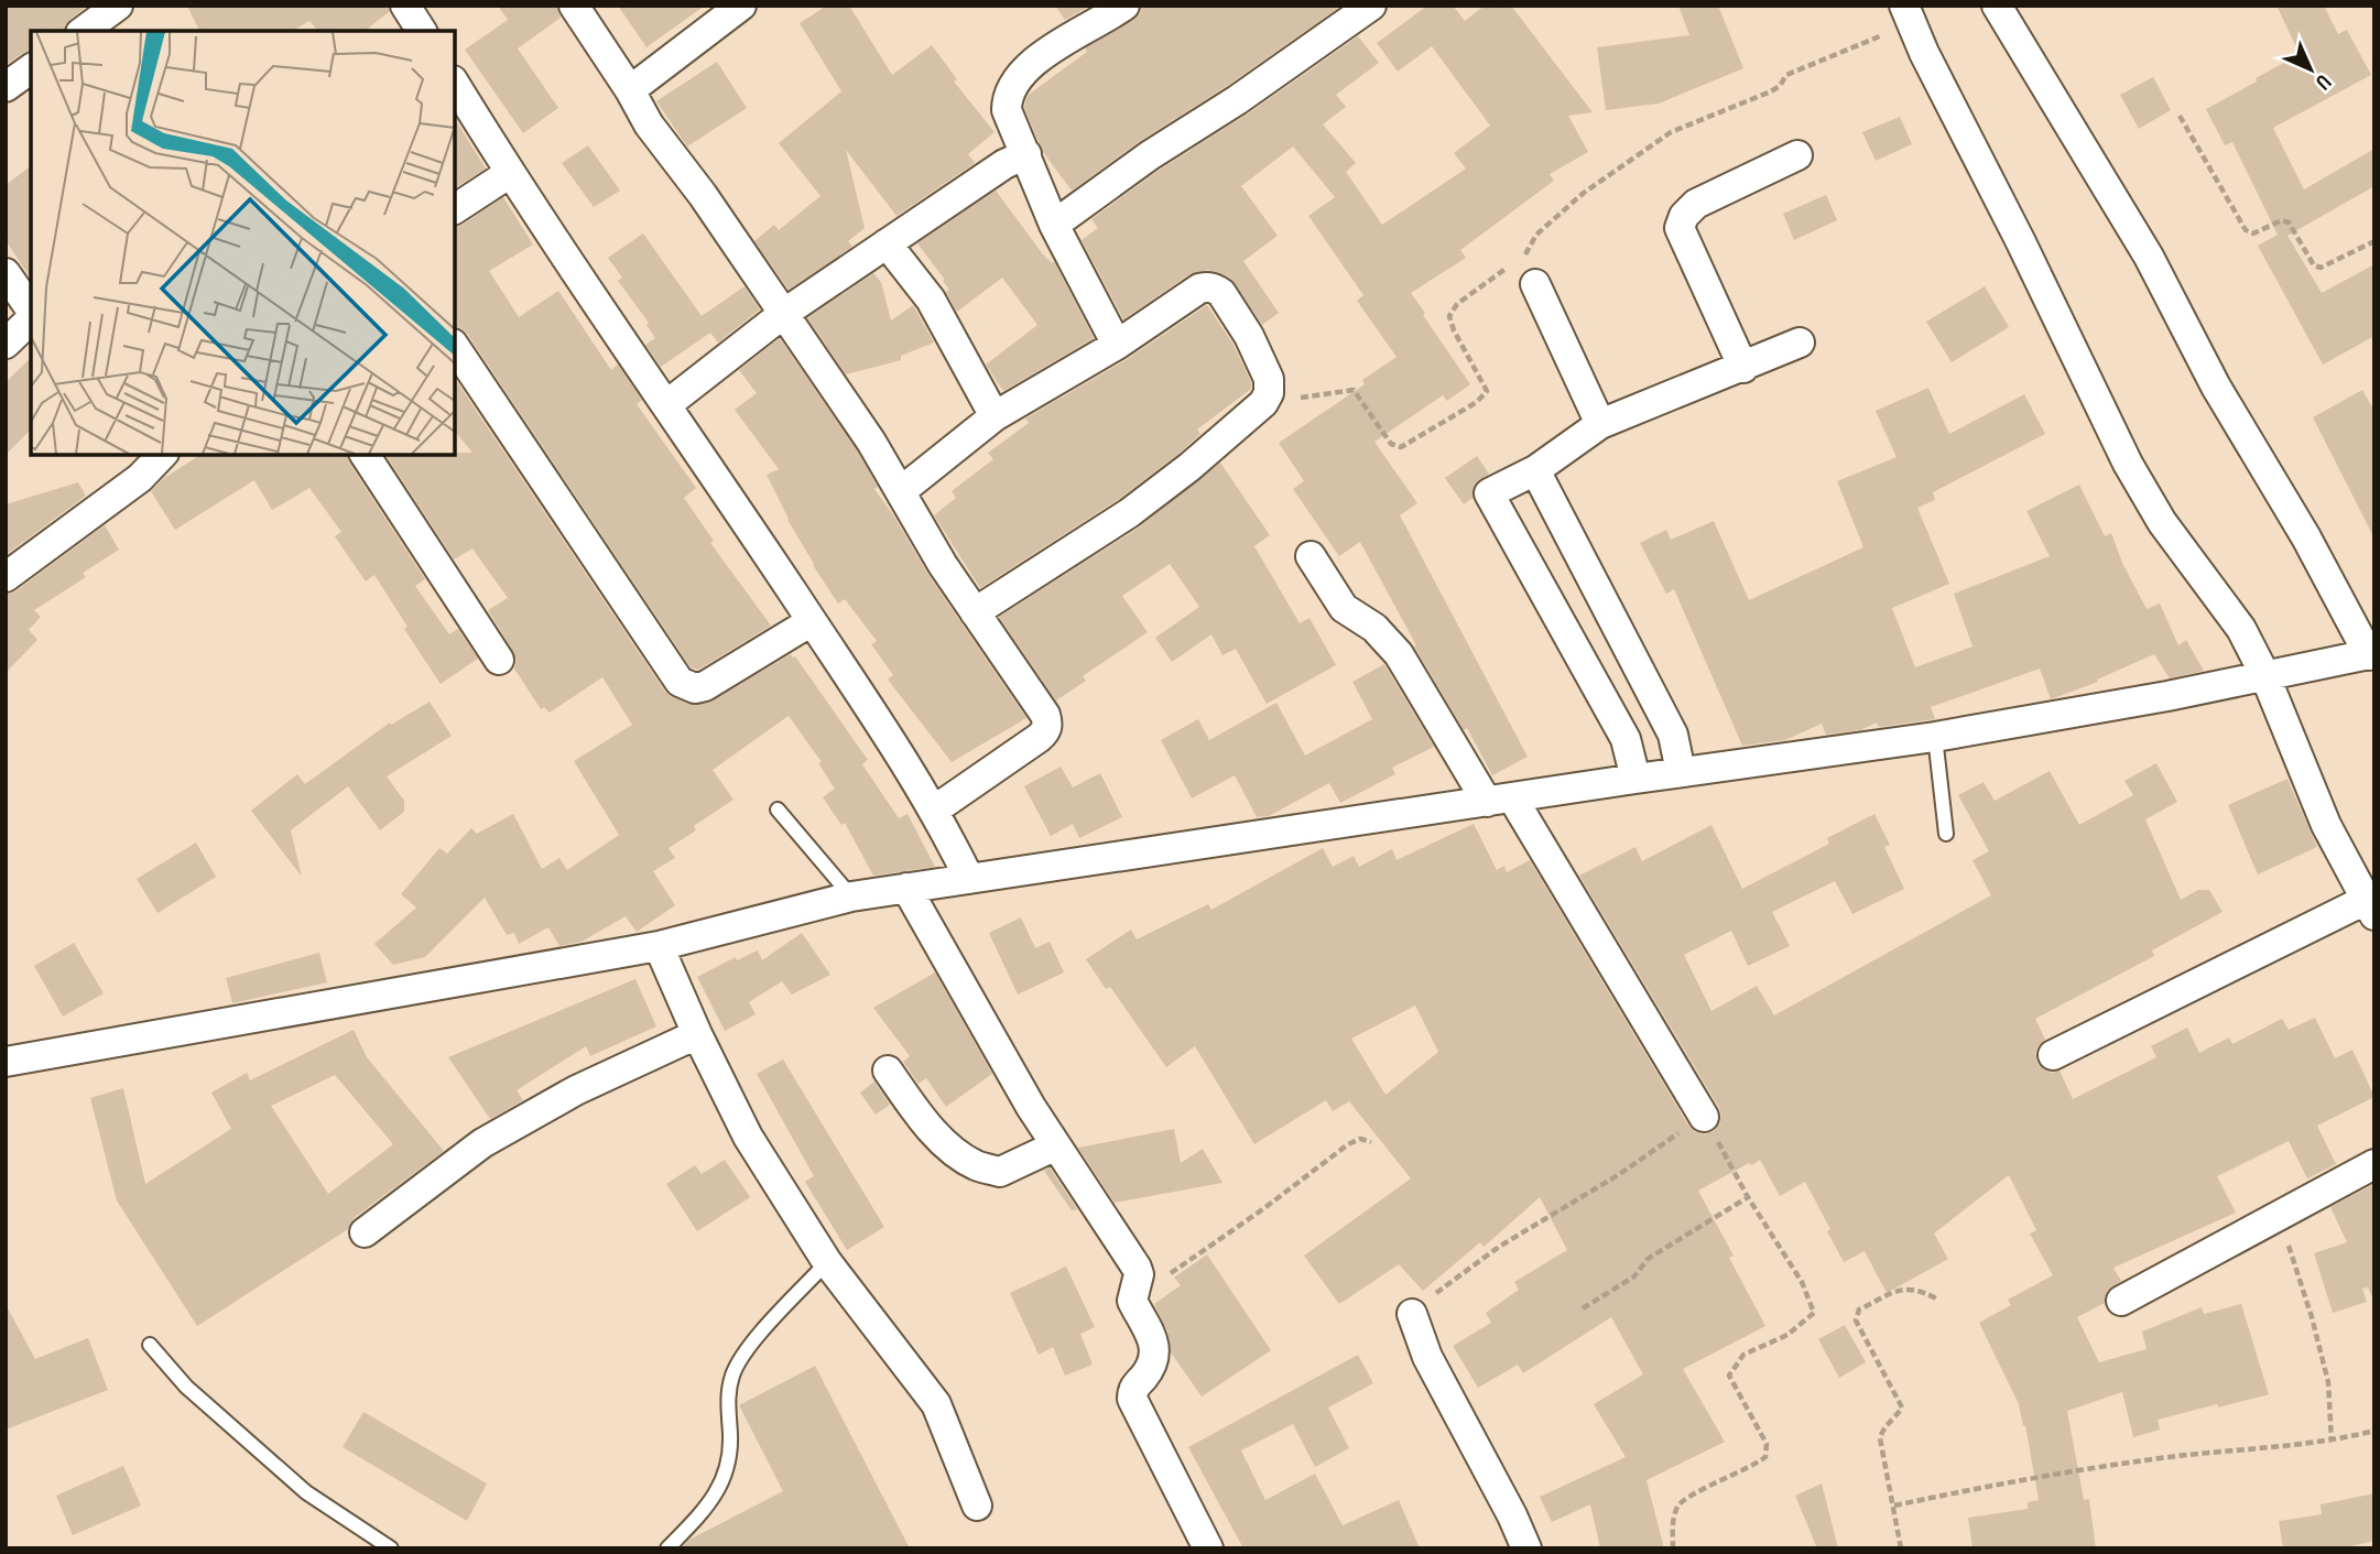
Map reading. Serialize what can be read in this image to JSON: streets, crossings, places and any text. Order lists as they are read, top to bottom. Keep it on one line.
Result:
{"north":"bottom right"}
